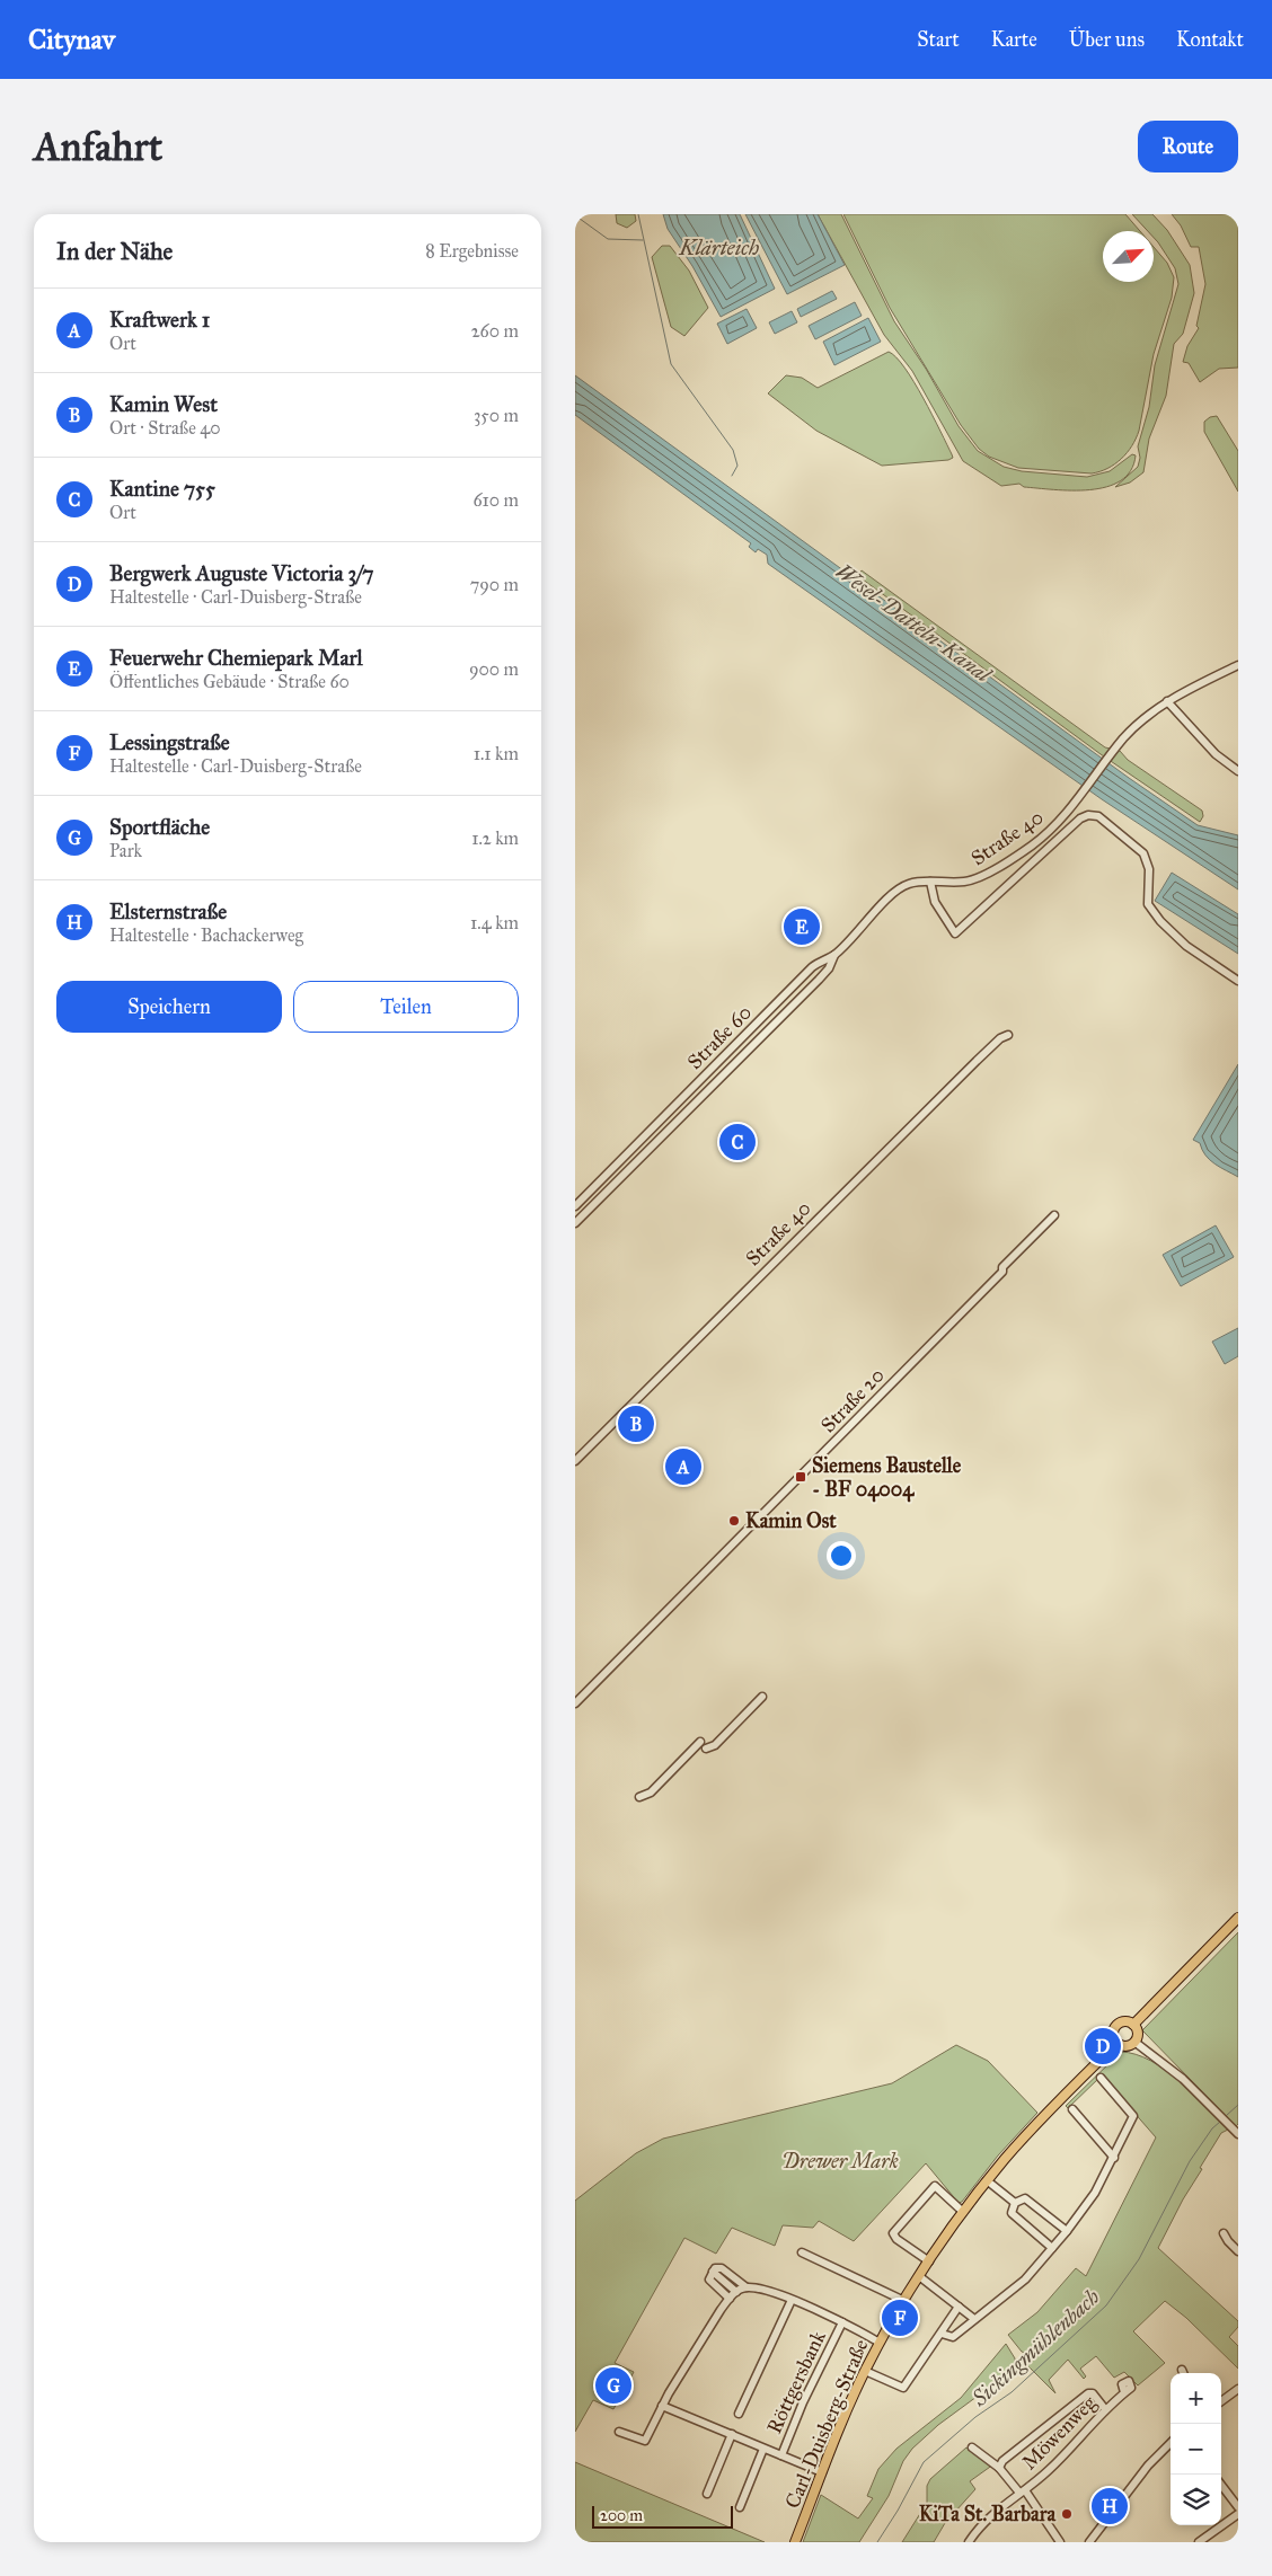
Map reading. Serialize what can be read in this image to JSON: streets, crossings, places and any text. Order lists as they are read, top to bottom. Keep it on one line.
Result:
{"streets":{"main road":["Carl-Duisberg-Straße"],"street":["Straße 40","Straße 60","Straße 20","Röttgersbank","Möwenweg"]},"crossings":[["Straße 40","Straße 60"],["Röttgersbank","Carl-Duisberg-Straße"]],"water":["Klärteich","Wesel-Datteln-Kanal","Sickingmühlenbach"],"parks":["Drewer Mark"],"places":{"transit":["Siemens Baustelle - BF 04004"],"other":["Kamin Ost","KiTa St. Barbara"]},"scale_bar":"200 m","north":"top right","page":{"header":"Citynav","nav":["Start","Karte","Über uns","Kontakt"],"buttons":["Route",["Speichern","Teilen"]],"title":"Anfahrt","heading":["In der Nähe","8 Ergebnisse"],"list":[{"mark":"A","name":"Kraftwerk 1","note":"Ort","value":"260 m"},{"mark":"B","name":"Kamin West","note":"Ort · Straße 40","value":"350 m"},{"mark":"C","name":"Kantine 755","note":"Ort","value":"610 m"},{"mark":"D","name":"Bergwerk Auguste Victoria 3/7","note":"Haltestelle · Carl-Duisberg-Straße","value":"790 m"},{"mark":"E","name":"Feuerwehr Chemiepark Marl","note":"Öffentliches Gebäude · Straße 60","value":"900 m"},{"mark":"F","name":"Lessingstraße","note":"Haltestelle · Carl-Duisberg-Straße","value":"1.1 km"},{"mark":"G","name":"Sportfläche","note":"Park","value":"1.2 km"},{"mark":"H","name":"Elsternstraße","note":"Haltestelle · Bachackerweg","value":"1.4 km"}],"pins":["E","C","B","A","D","F","G","H"],"map_buttons":["+","−"],"scale":"200 m"}}
